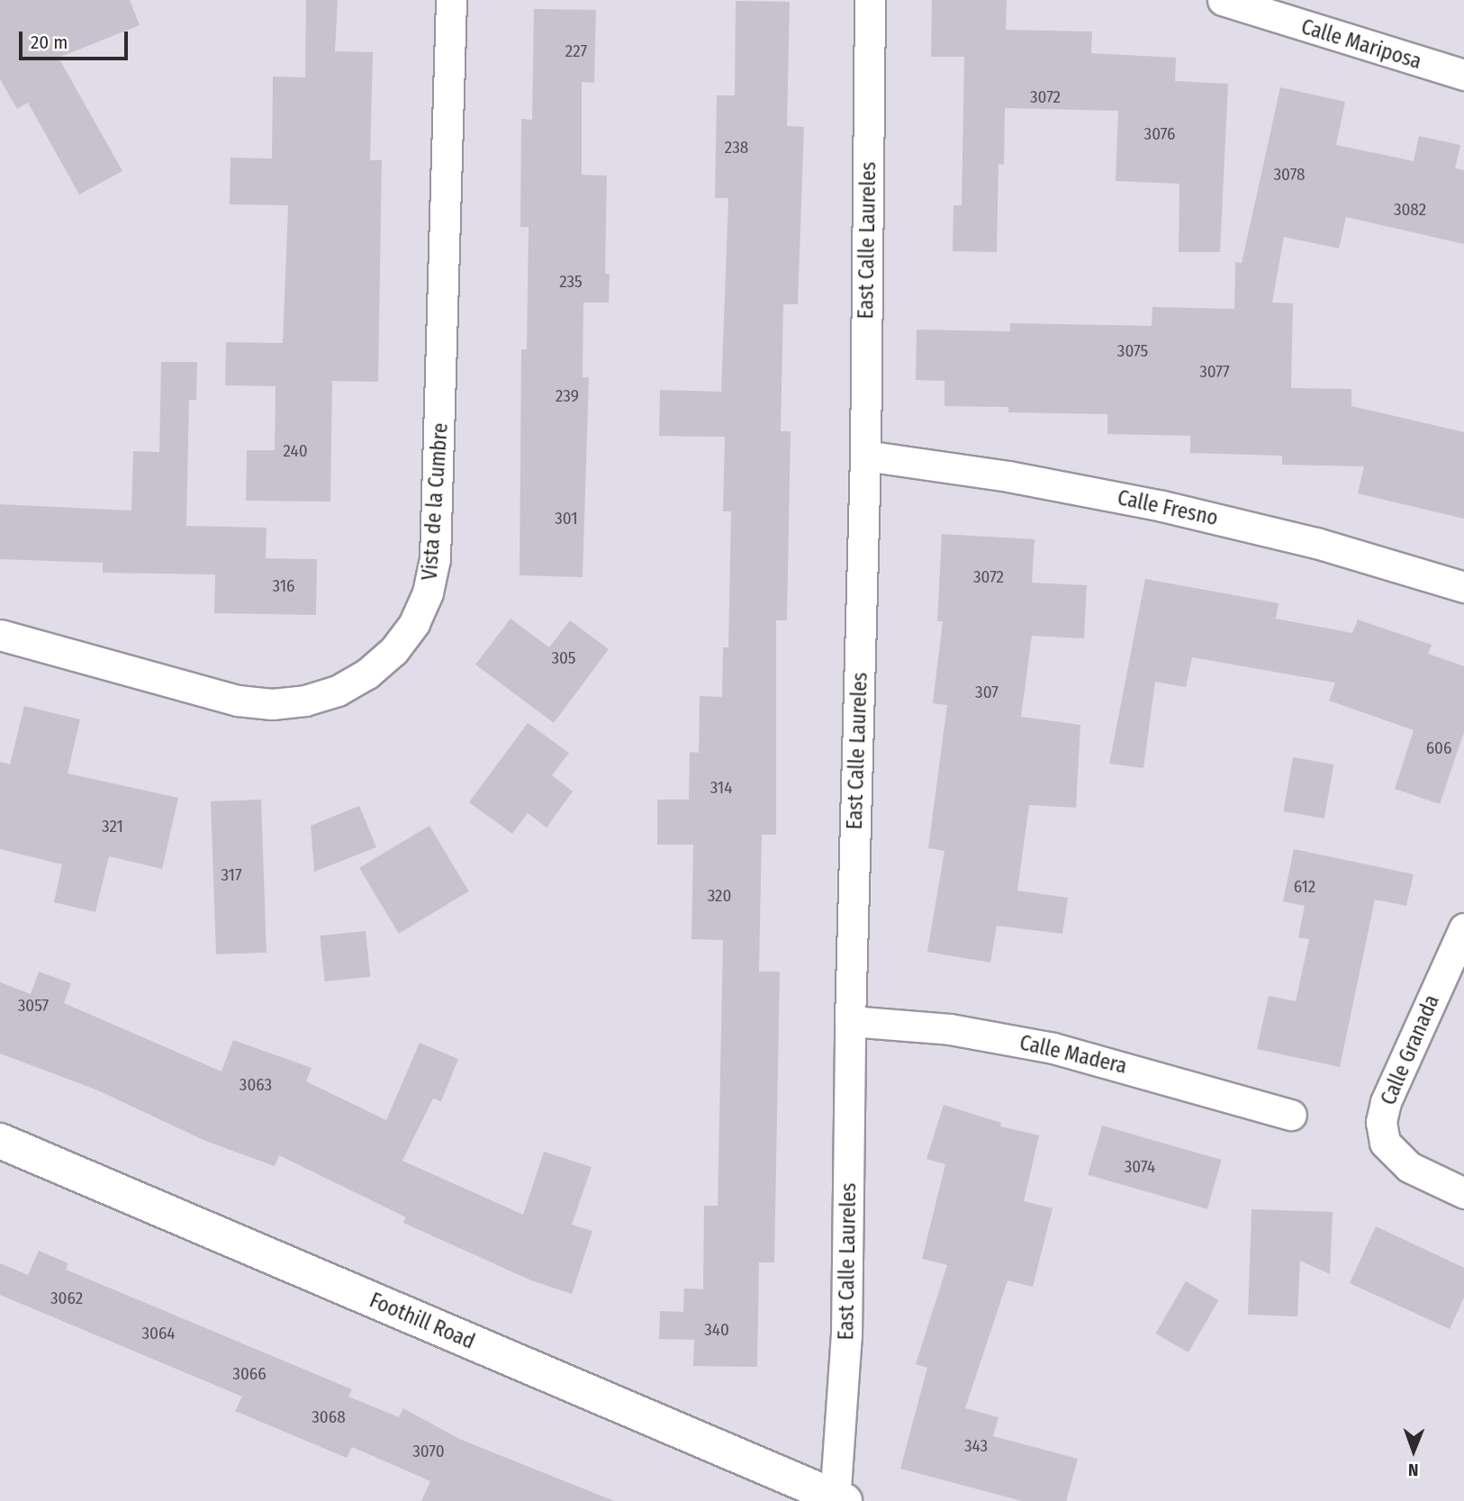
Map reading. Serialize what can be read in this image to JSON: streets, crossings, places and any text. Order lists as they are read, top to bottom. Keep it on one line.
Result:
{"streets":{"main road":["Foothill Road"],"street":["Calle Mariposa","East Calle Laureles","Vista de la Cumbre","Calle Fresno","Calle Granada","Calle Madera"]},"crossings":[["East Calle Laureles","Calle Fresno"],["East Calle Laureles","Calle Madera"],["East Calle Laureles","Foothill Road"]],"house_numbers":["227","3072","3076","238","3078","3082","235","3075","3077","239","240","301","3072","316","305","307","606","314","321","317","612","320","3057","3063","3074","3062","340","3064","3066","3068","343","3070"],"scale_bar":"20 m","north":"bottom"}
